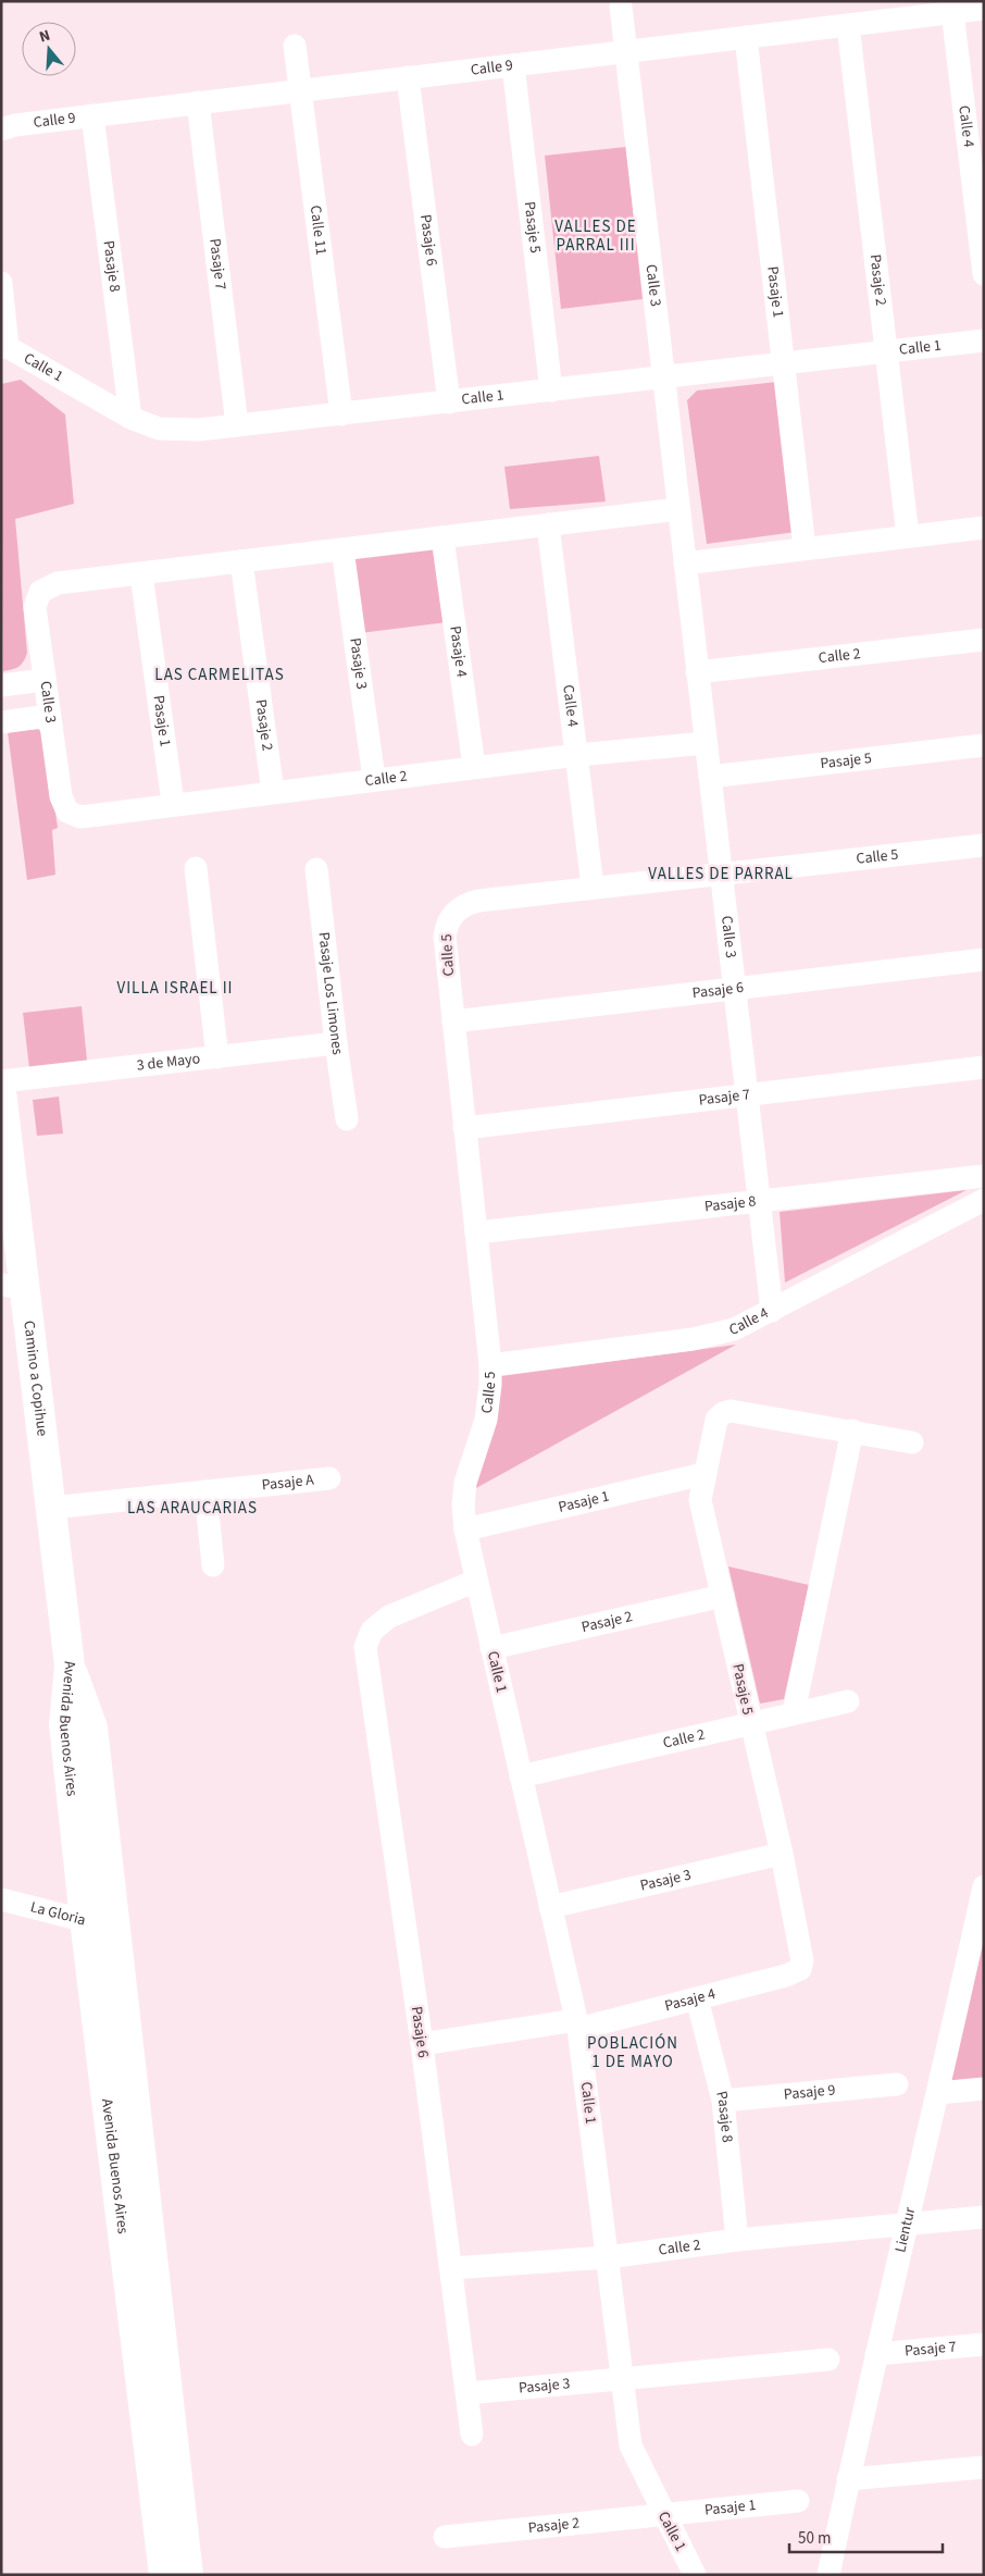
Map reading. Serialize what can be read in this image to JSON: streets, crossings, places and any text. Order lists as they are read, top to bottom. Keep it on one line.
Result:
{"streets":{"street":["Calle 9","Calle 4","Pasaje 5","Calle 11","Pasaje 6","Pasaje 7","Pasaje 8","Pasaje 2","Calle 3","Pasaje 1","Calle 1","Pasaje 4","Calle 2","Pasaje 3","Calle 5","Pasaje Los Limones","3 de Mayo","Camino a Copihue","Pasaje A","Avenida Buenos Aires","La Gloria","Pasaje 9","Lientur"]},"crossings":[["Calle 9","Calle 4"],["Calle 9","Pasaje 5"],["Calle 9","Calle 11"],["Calle 9","Pasaje 6"],["Calle 9","Pasaje 7"],["Calle 9","Pasaje 8"],["Calle 9","Pasaje 2"],["Calle 9","Calle 3"],["Calle 9","Pasaje 1"],["Calle 4","Calle 3"],["Calle 4","Calle 2"],["Calle 4","Calle 5"],["Pasaje 5","Pasaje 2"],["Pasaje 5","Calle 3"],["Pasaje 5","Pasaje 1"],["Pasaje 5","Calle 1"],["Pasaje 5","Pasaje 4"],["Pasaje 5","Calle 2"],["Pasaje 5","Pasaje 3"],["Calle 11","Calle 1"],["Pasaje 6","Calle 3"],["Pasaje 6","Calle 1"],["Pasaje 6","Pasaje 4"],["Pasaje 6","Calle 2"],["Pasaje 6","Pasaje 3"],["Pasaje 6","Calle 5"],["Pasaje 7","Calle 3"],["Pasaje 7","Calle 1"],["Pasaje 7","Calle 5"],["Pasaje 7","Lientur"],["Pasaje 8","Calle 3"],["Pasaje 8","Calle 1"],["Pasaje 8","Pasaje 4"],["Pasaje 8","Calle 2"],["Pasaje 8","Calle 5"],["Pasaje 8","Pasaje 9"],["Pasaje 2","Pasaje 1"],["Pasaje 2","Calle 1"],["Pasaje 2","Calle 2"],["Calle 3","Pasaje 1"],["Calle 3","Calle 1"],["Calle 3","Calle 2"],["Calle 3","Calle 5"],["Pasaje 1","Calle 1"],["Pasaje 1","Calle 2"],["Pasaje 1","Calle 5"],["Calle 1","Pasaje 4"],["Calle 1","Calle 2"],["Calle 1","Pasaje 3"],["Calle 1","Calle 5"],["Pasaje 4","Calle 2"],["Calle 2","Pasaje 3"],["Calle 2","Lientur"],["Pasaje Los Limones","3 de Mayo"],["Camino a Copihue","Pasaje A"],["Camino a Copihue","Avenida Buenos Aires"],["Avenida Buenos Aires","La Gloria"]],"districts":["VALLES DE PARRAL III","LAS CARMELITAS","VALLES DE PARRAL","VILLA ISRAEL II","LAS ARAUCARIAS","POBLACIÓN 1 DE MAYO"],"scale_bar":"50 m","north":"top"}
